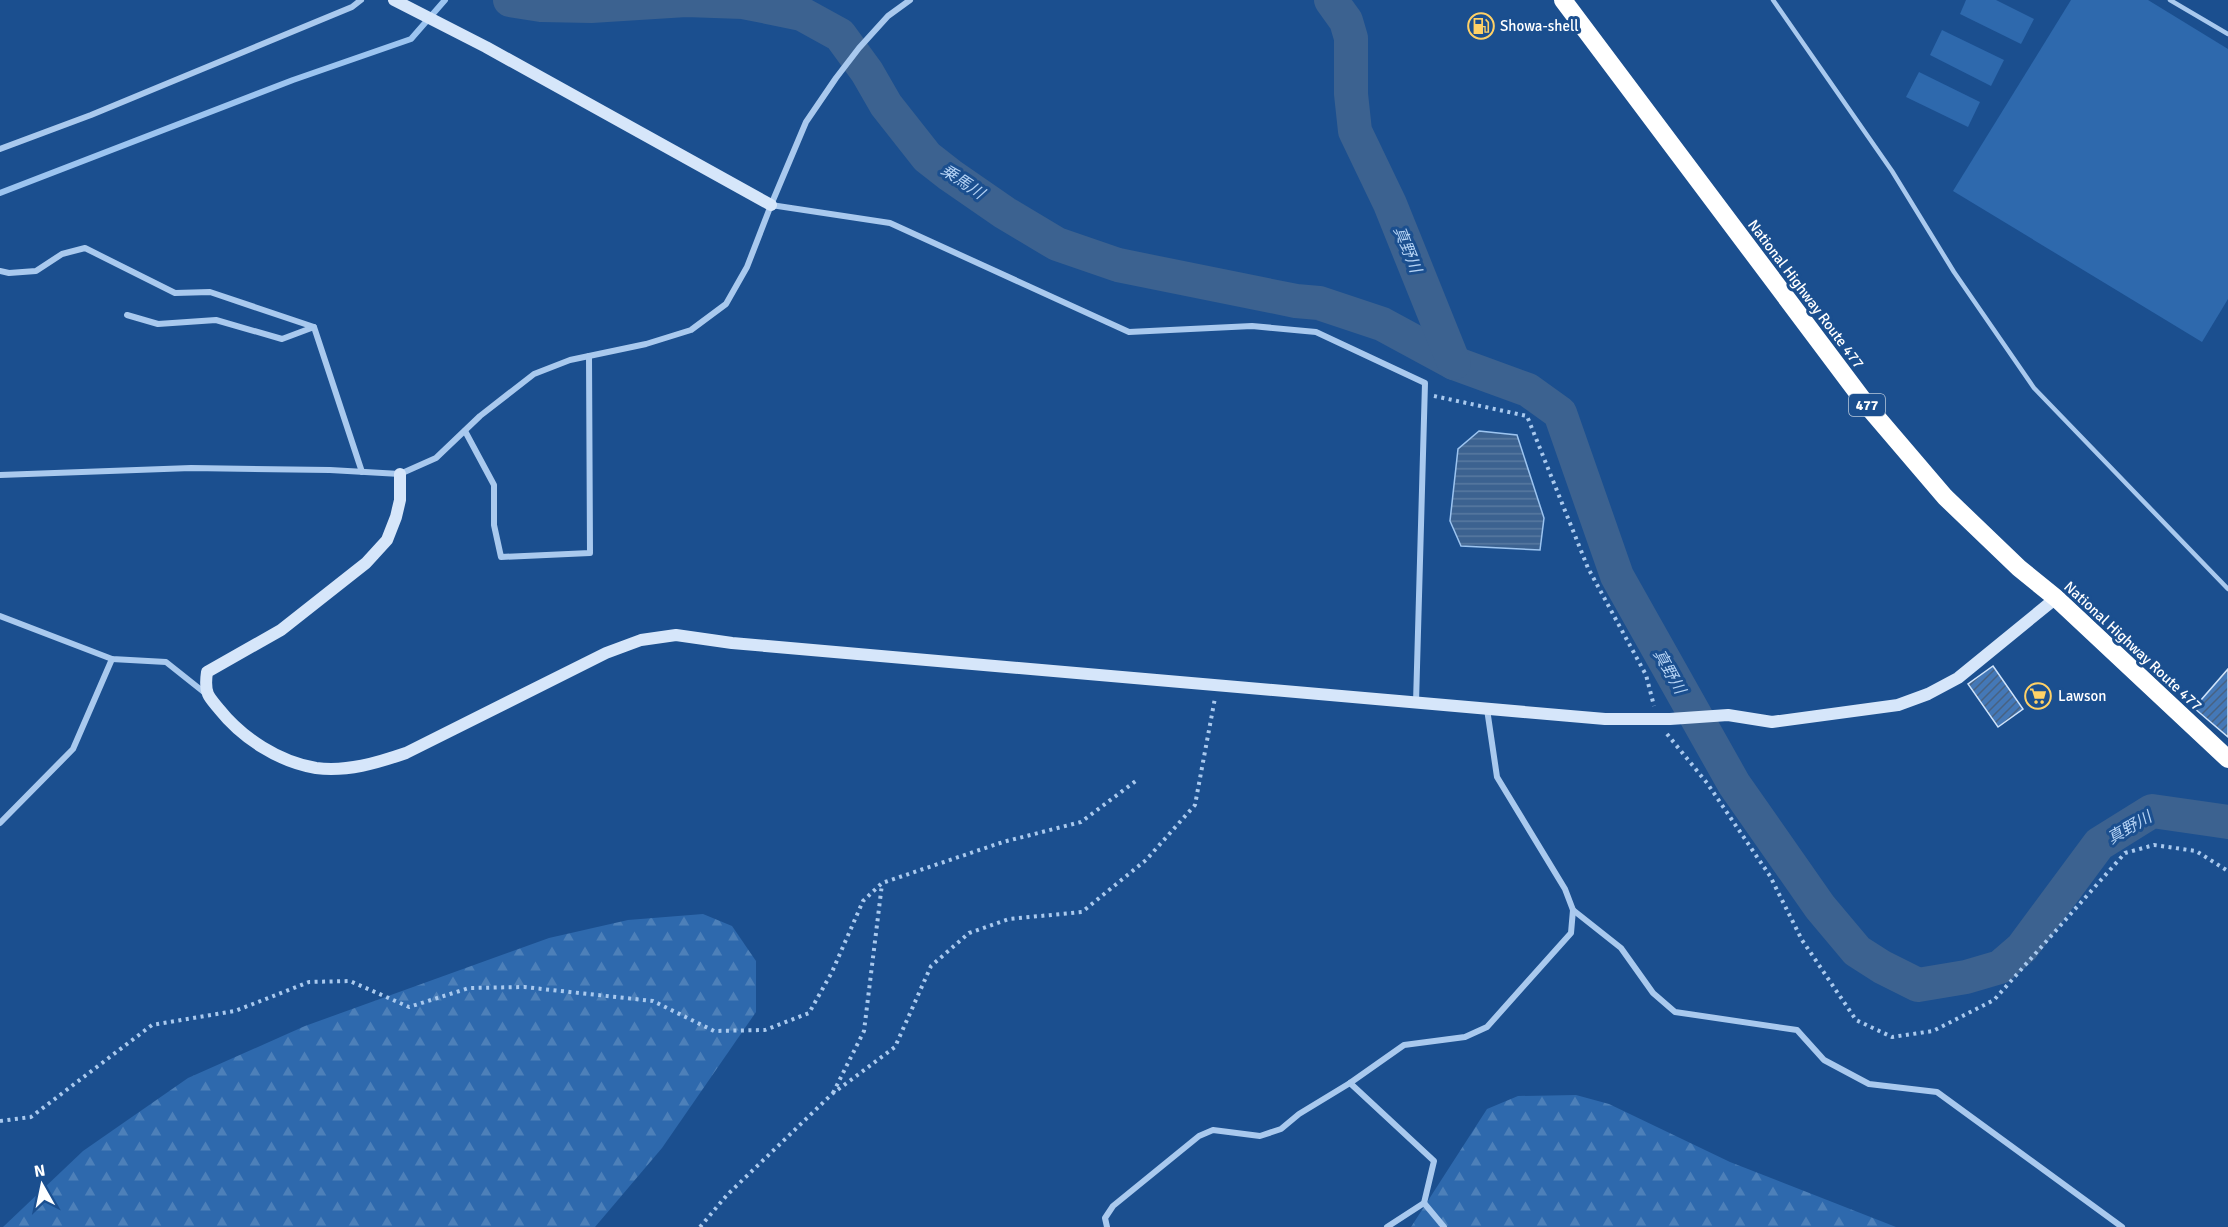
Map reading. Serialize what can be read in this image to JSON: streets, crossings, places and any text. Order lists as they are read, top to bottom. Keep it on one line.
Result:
{"streets":{"highway":["National Highway Route 477","477"]},"water":["乗馬川","真野川"],"places":{"fuel station":["Showa-shell"],"supermarket":["Lawson"]},"north":"top"}
